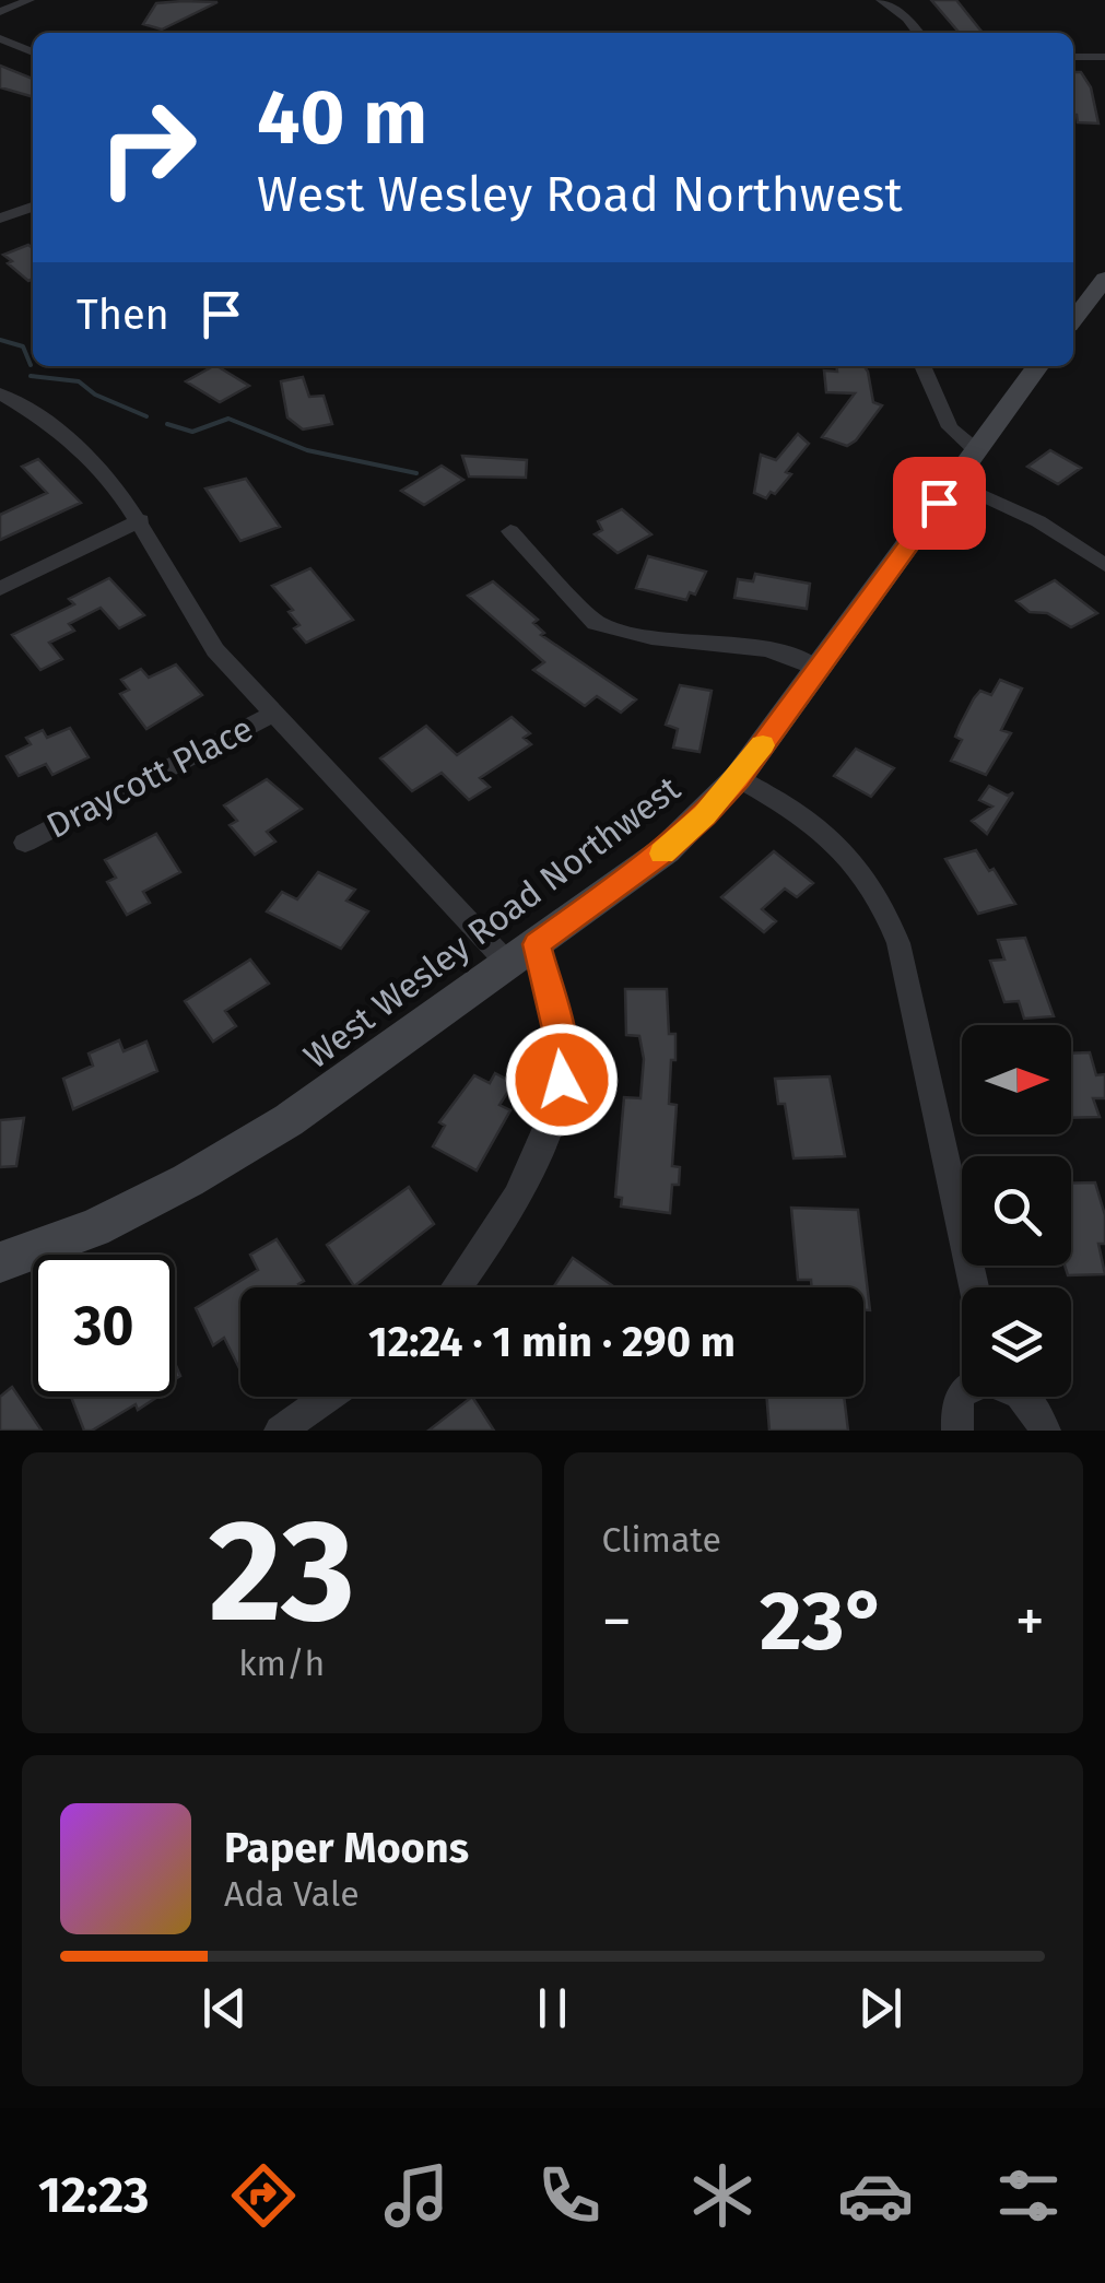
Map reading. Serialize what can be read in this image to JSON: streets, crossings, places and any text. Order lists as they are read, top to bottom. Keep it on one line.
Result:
{"streets":{"street":["Draycott Place","West Wesley Road Northwest"]},"north":"right","page":{"turn":["40 m","West Wesley Road Northwest"],"then":"Then","limit":"30","trip":"12:24 · 1 min · 290 m","tile":[["23","km/h"],"Climate"],"heat":["−","23°","+"],"song":["Paper Moons","Ada Vale"],"tabs":"12:23"}}
